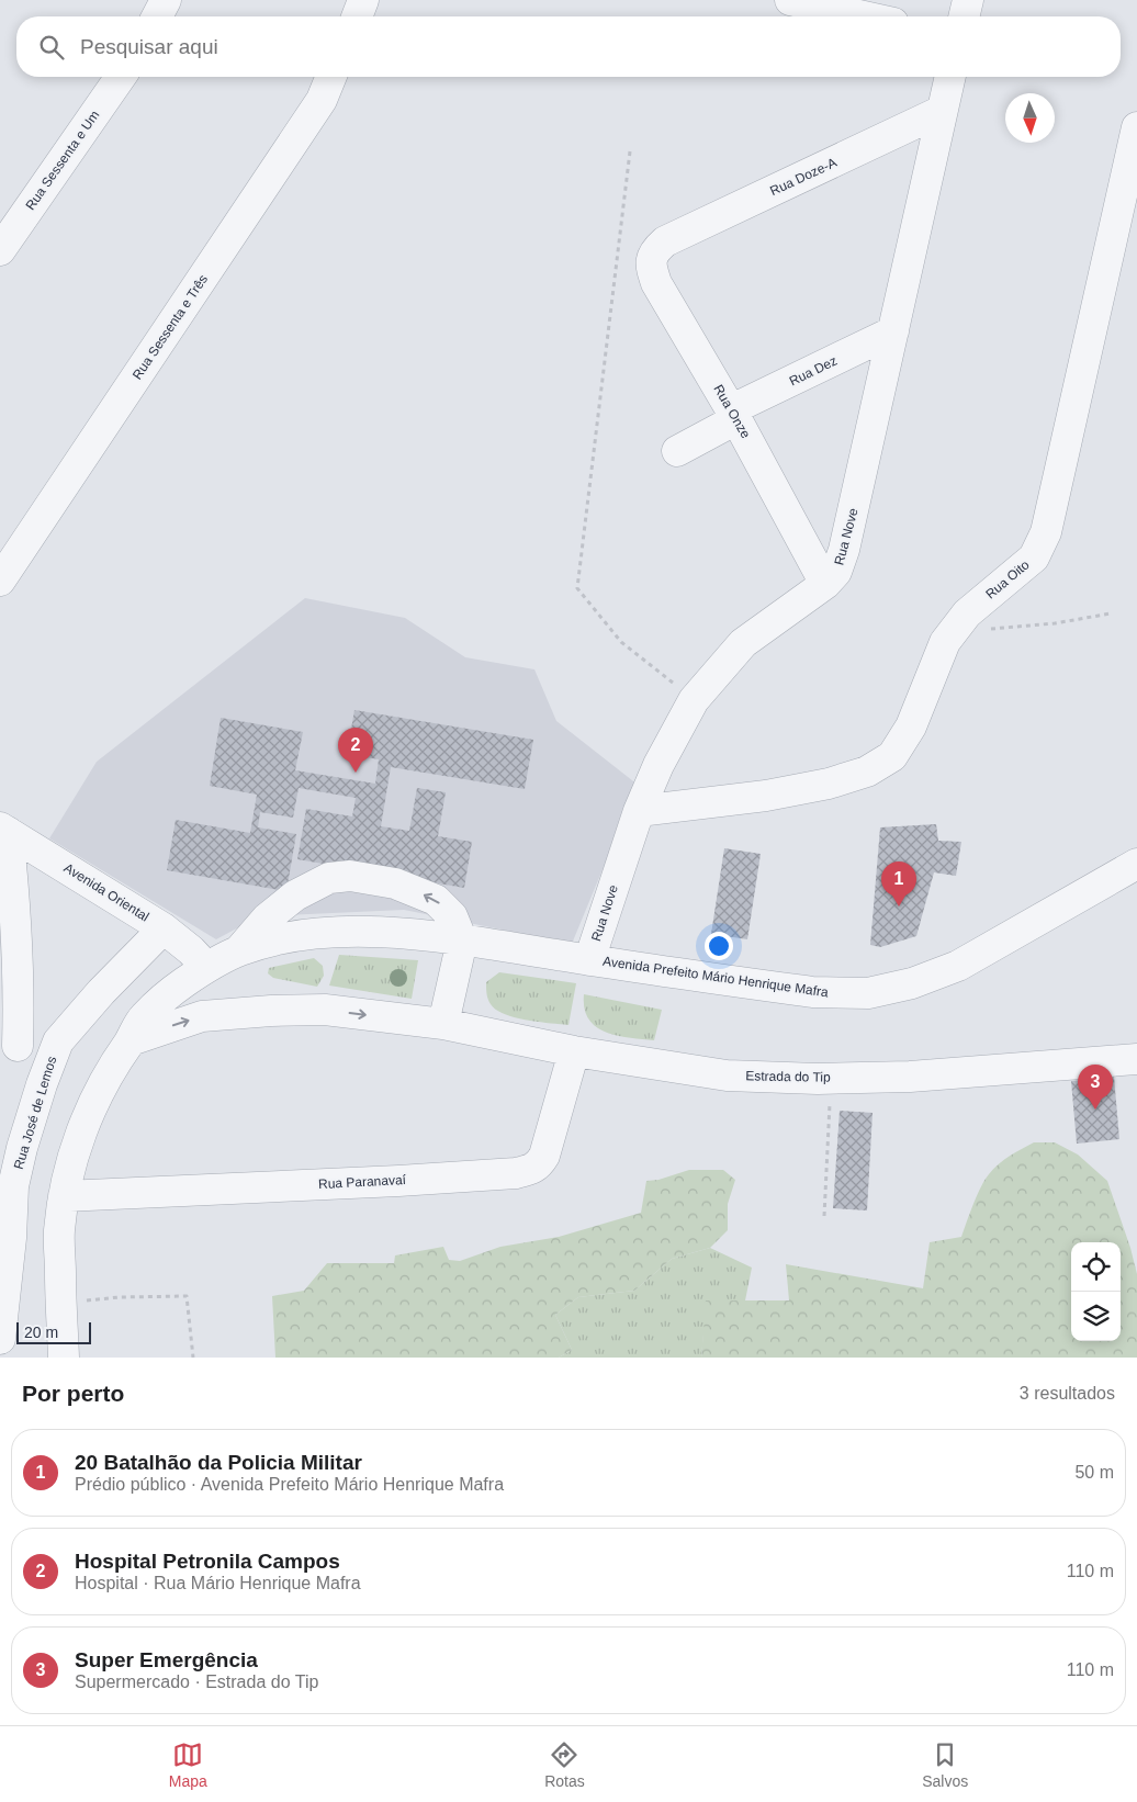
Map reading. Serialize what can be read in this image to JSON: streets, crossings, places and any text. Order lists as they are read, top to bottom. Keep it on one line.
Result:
{"streets":{"street":["Rua Sessenta e Um","Rua Doze-A","Rua Sessenta e Três","Rua Dez","Rua Onze","Rua Nove","Rua Oito","Avenida Oriental","Avenida Prefeito Mário Henrique Mafra","Estrada do Tip","Rua José de Lemos","Rua Paranavaí"]},"crossings":[["Rua Doze-A","Rua Onze"],["Rua Doze-A","Rua Nove"],["Rua Dez","Rua Onze"],["Rua Dez","Rua Nove"],["Rua Onze","Rua Nove"],["Rua Nove","Rua Oito"],["Rua Nove","Avenida Prefeito Mário Henrique Mafra"],["Avenida Oriental","Rua José de Lemos"],["Estrada do Tip","Rua Paranavaí"]],"scale_bar":"20 m","north":"bottom","page":{"search":"Pesquisar aqui","pins":["2","1","3"],"scale":"20 m","heading":["Por perto","3 resultados"],"list":[{"mark":"1","name":"20 Batalhão da Policia Militar","note":"Prédio público · Avenida Prefeito Mário Henrique Mafra","value":"50 m"},{"mark":"2","name":"Hospital Petronila Campos","note":"Hospital · Rua Mário Henrique Mafra","value":"110 m"},{"mark":"3","name":"Super Emergência","note":"Supermercado · Estrada do Tip","value":"110 m"}],"nav":["Mapa","Rotas","Salvos"]}}
